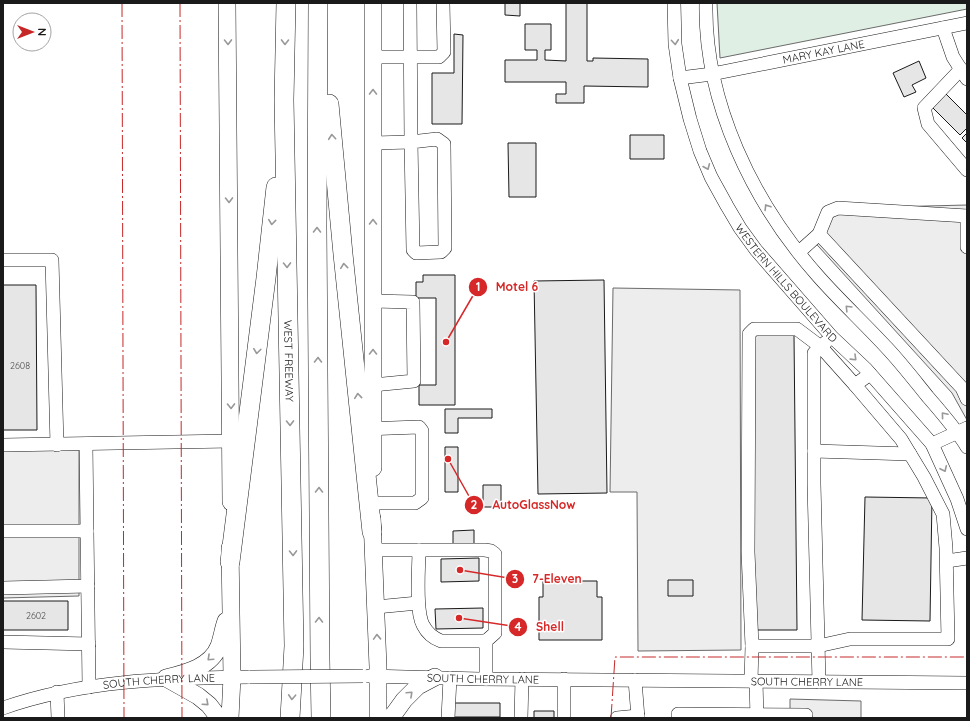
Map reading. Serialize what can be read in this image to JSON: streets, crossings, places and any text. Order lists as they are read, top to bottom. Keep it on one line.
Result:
{"streets":{"highway":["WEST FREEWAY"],"street":["MARY KAY LANE","WESTERN HILLS BOULEVARD","SOUTH CHERRY LANE"]},"crossings":[["MARY KAY LANE","WESTERN HILLS BOULEVARD"]],"places":["Motel 6","AutoGlassNow","7-Eleven","Shell"],"house_numbers":["2608","2602"],"north":"right"}
